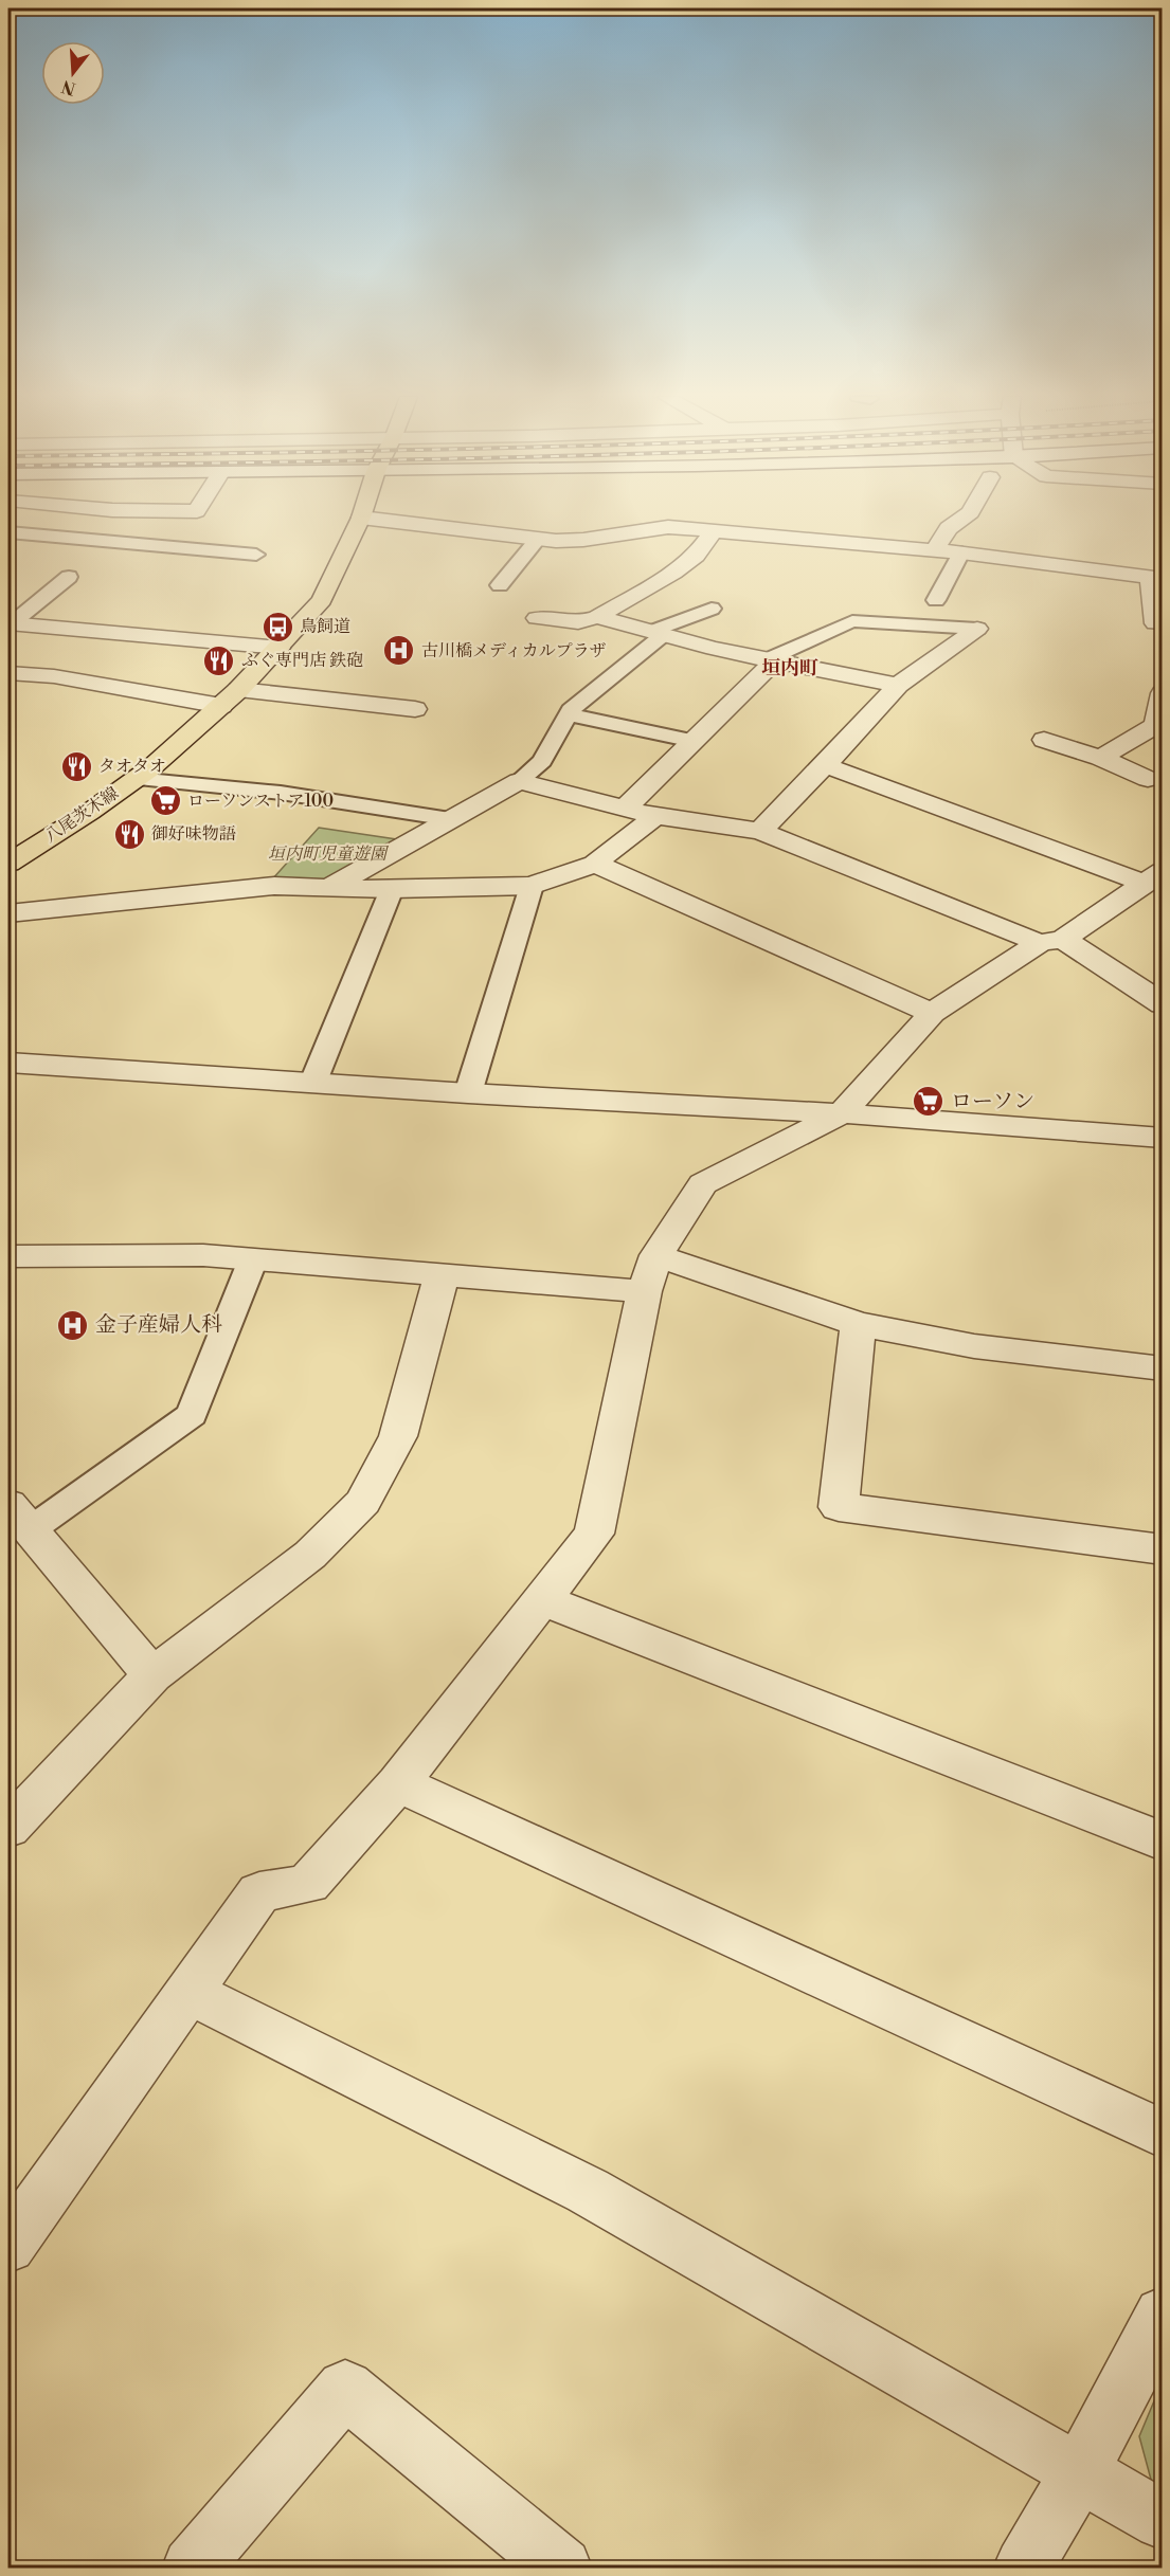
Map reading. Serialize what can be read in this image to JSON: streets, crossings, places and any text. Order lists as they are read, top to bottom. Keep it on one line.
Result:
{"streets":{"main road":["八尾茨木線"]},"districts":["垣内町"],"parks":["垣内町児童遊園"],"places":{"bus stop":["鳥飼道"],"hospital":["古川橋メディカルプラザ","金子産婦人科"],"restaurant":["ふぐ専門店 鉄砲","タオタオ","御好味物語"],"supermarket":["ローソンストア100","ローソン"]},"north":"bottom"}
